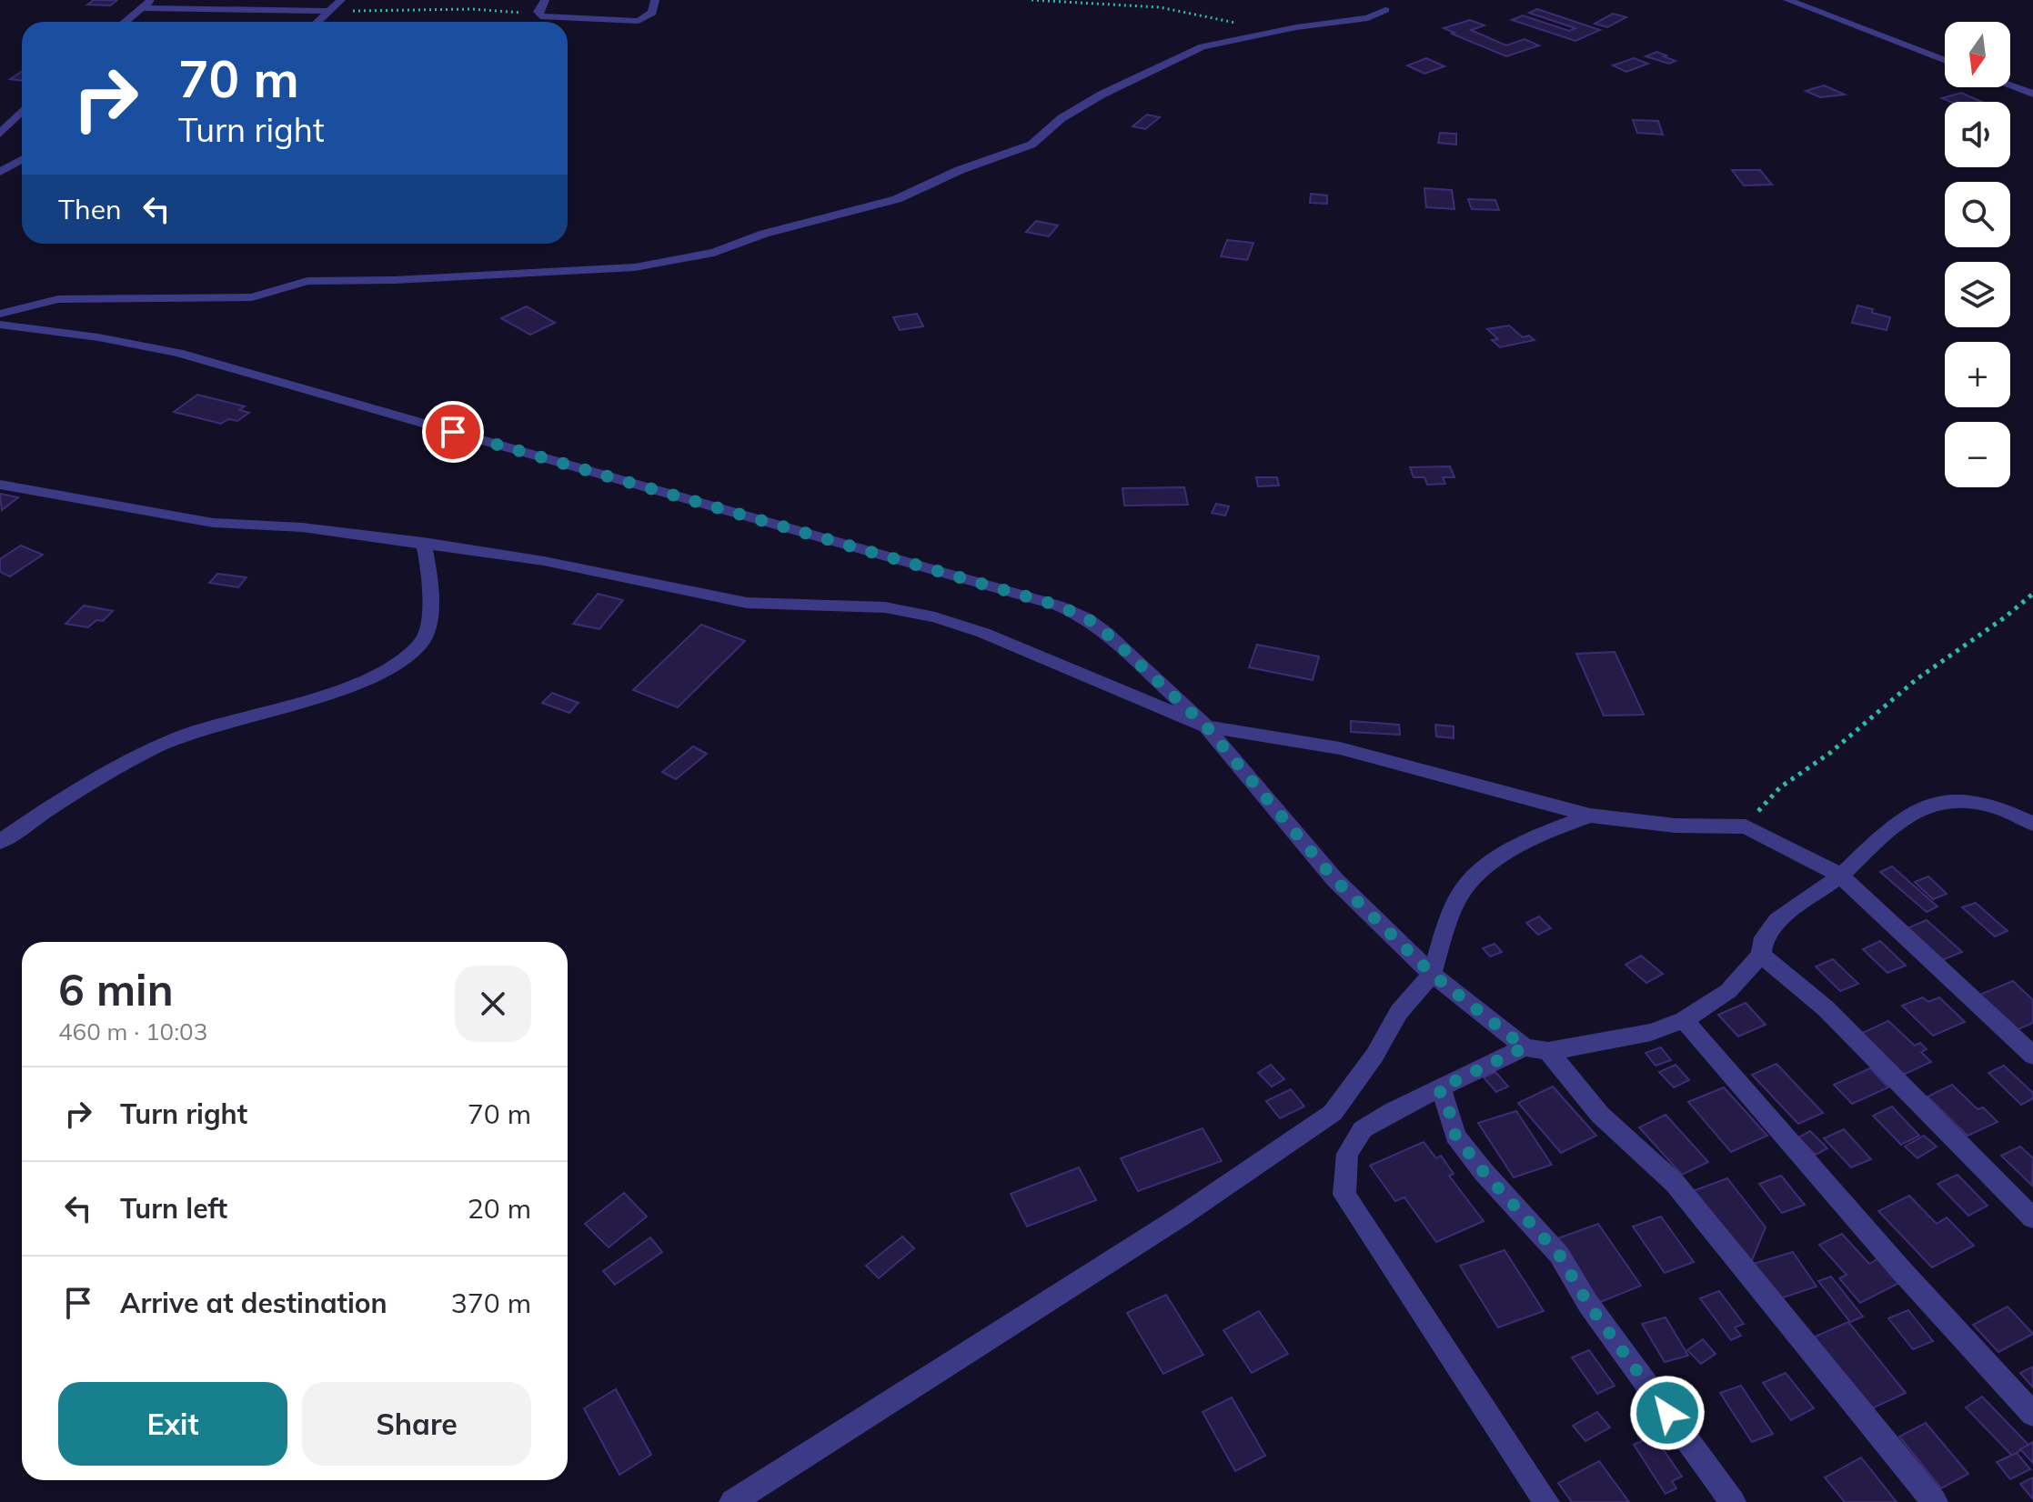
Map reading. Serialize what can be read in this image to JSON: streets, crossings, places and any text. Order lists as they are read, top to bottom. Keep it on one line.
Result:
{"north":"bottom","page":{"map_buttons":["+","−"],"turn":["70 m","Turn right"],"then":"Then","heading":["6 min","460 m · 10:03"],"list":[{"name":"Turn right","value":"70 m"},{"name":"Turn left","value":"20 m"},{"name":"Arrive at destination","value":"370 m"}],"buttons":["Exit","Share"]}}
